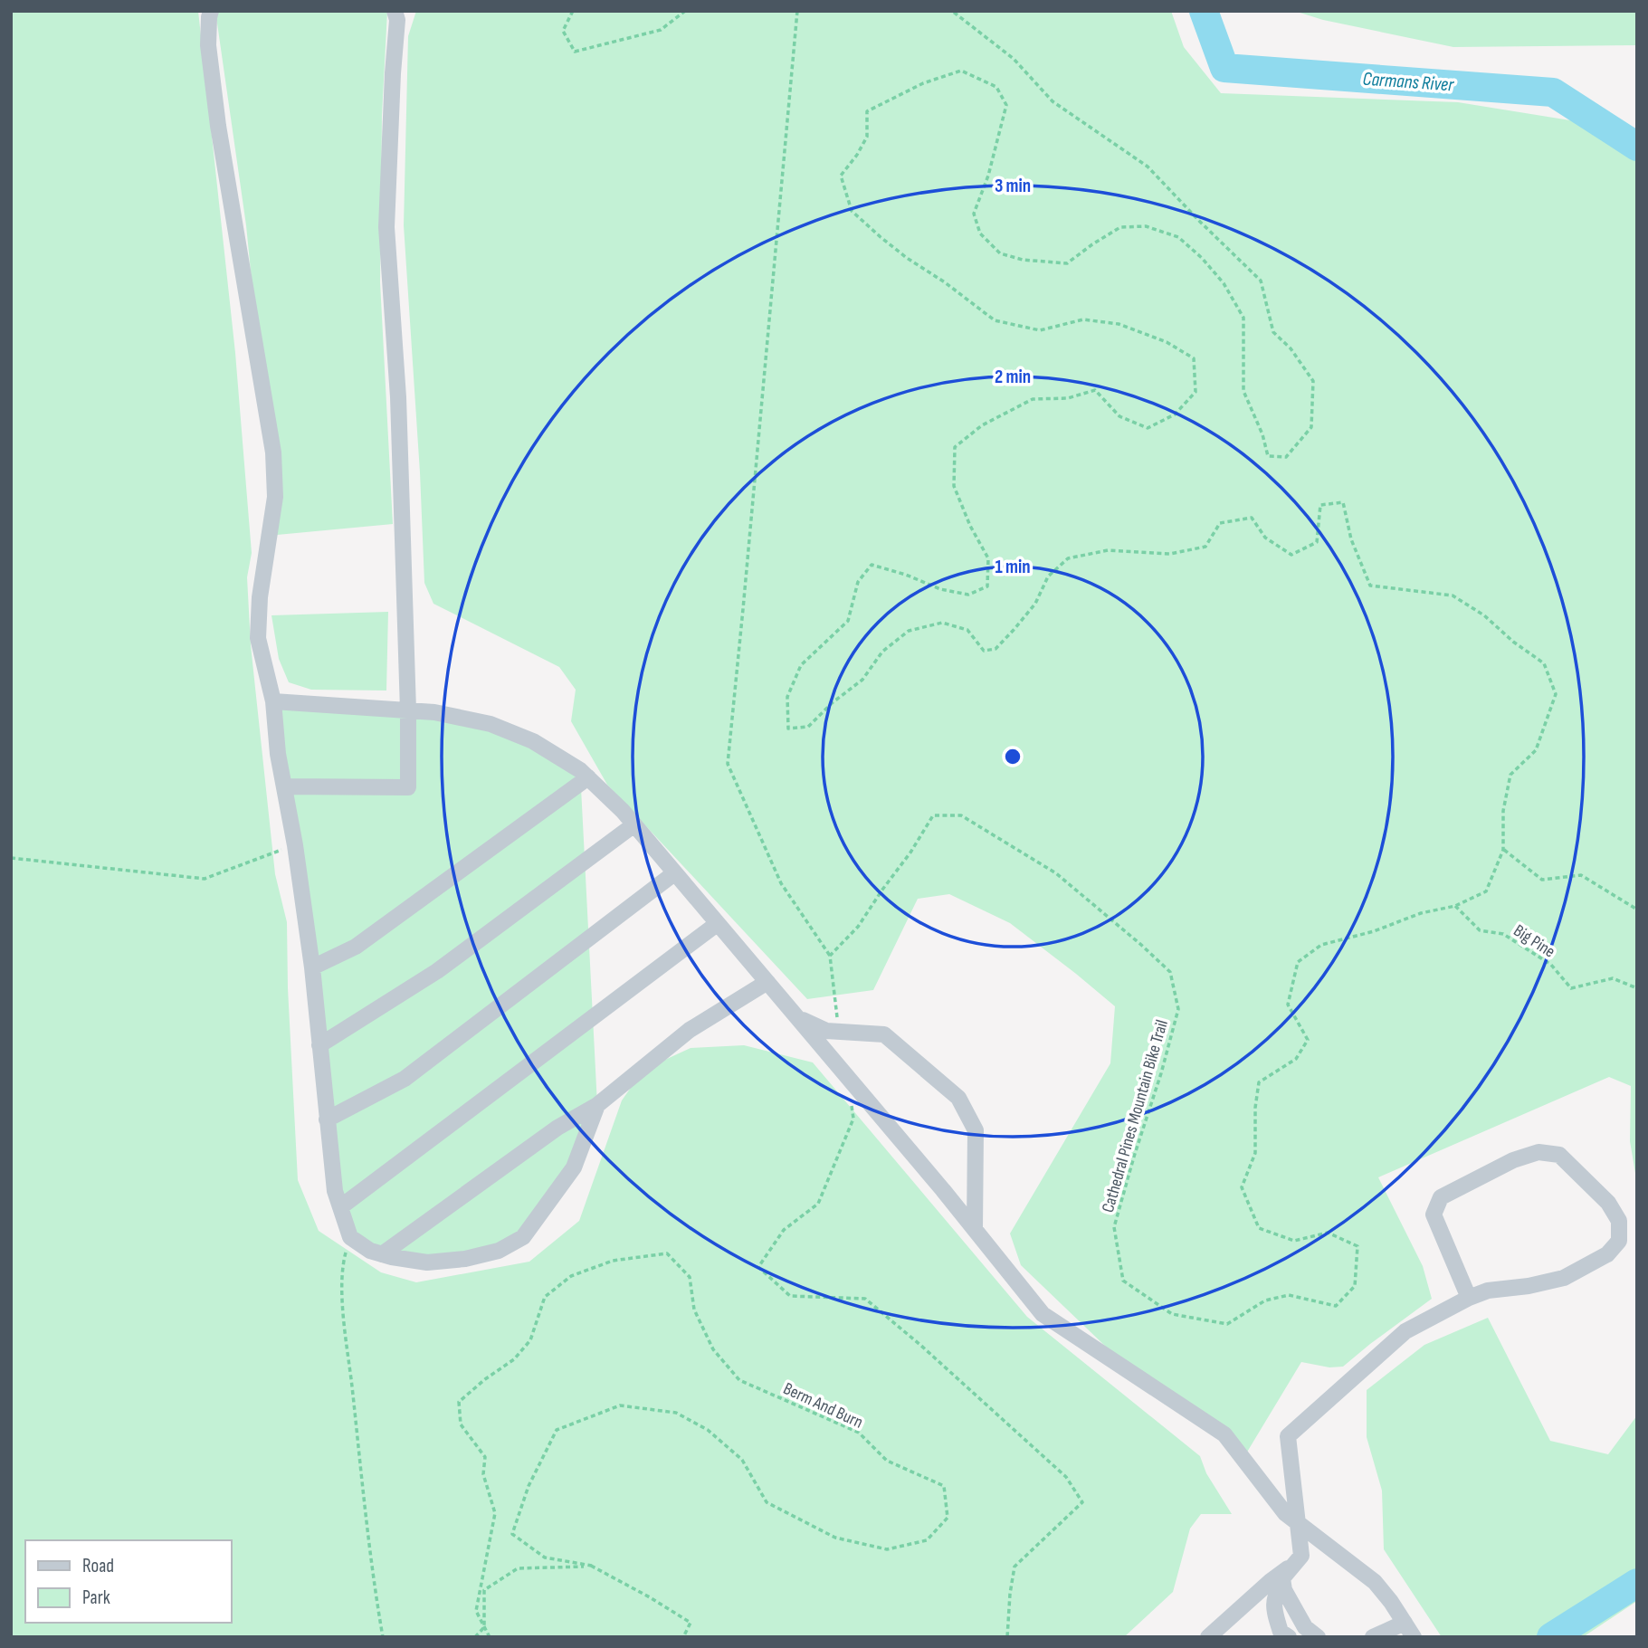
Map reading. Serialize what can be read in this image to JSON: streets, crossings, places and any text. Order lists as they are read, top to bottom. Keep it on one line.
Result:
{"streets":{"path":["Big Pine","Cathedral Pines Mountain Bike Trail","Berm And Burn"]},"crossings":[["Big Pine","Cathedral Pines Mountain Bike Trail"]],"water":["Carmans River"],"legend":["Road","Park"],"rings":["3 min","2 min","1 min"]}
